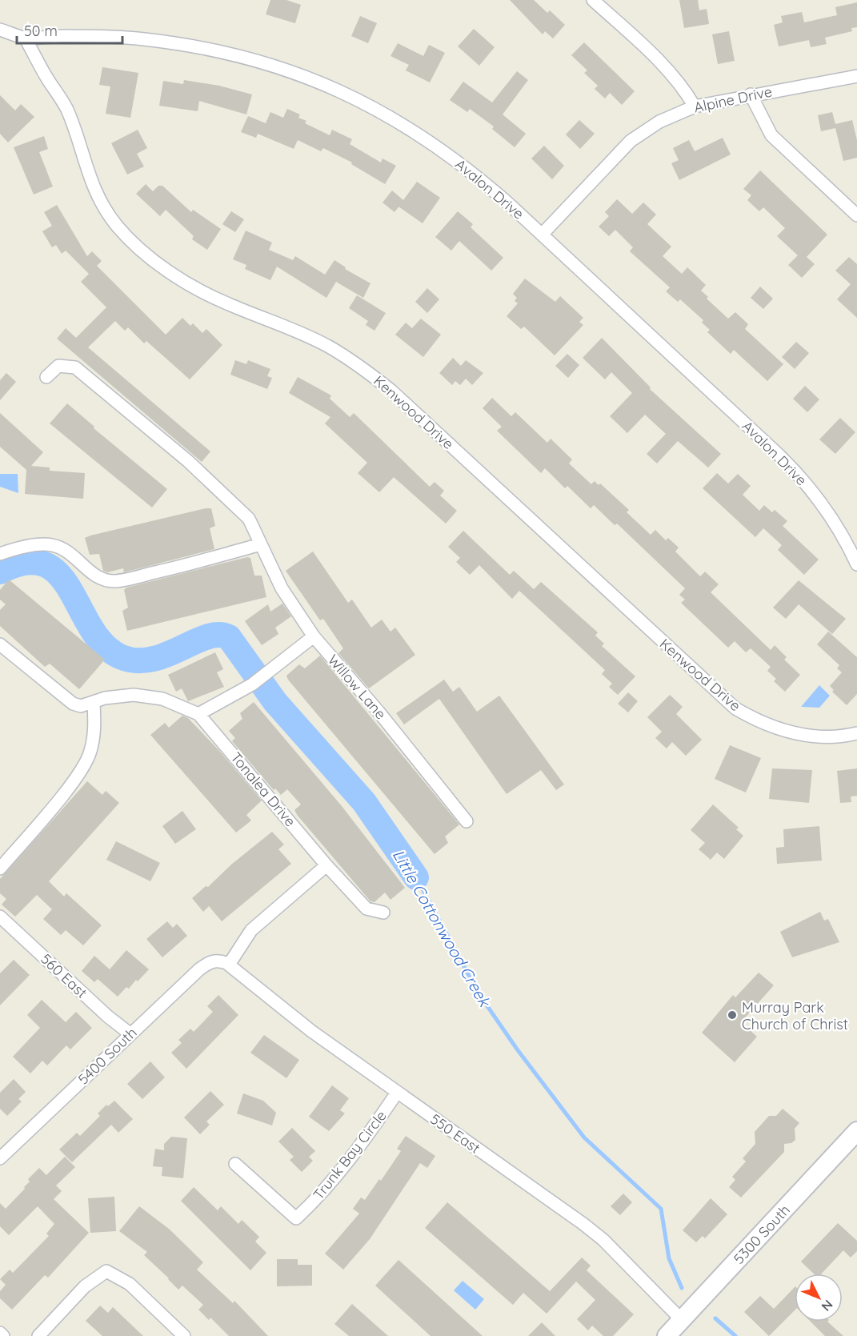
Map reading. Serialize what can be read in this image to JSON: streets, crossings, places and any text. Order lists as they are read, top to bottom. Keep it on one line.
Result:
{"streets":{"main road":["5300 South"],"street":["Alpine Drive","Avalon Drive","Kenwood Drive","Willow Lane","Tonalea Drive","560 East","5400 South","550 East","Trunk Bay Circle"]},"crossings":[["Alpine Drive","Avalon Drive"],["Avalon Drive","Kenwood Drive"],["560 East","5400 South"],["5400 South","550 East"],["550 East","Trunk Bay Circle"],["550 East","5300 South"]],"water":["Little Cottonwood Creek"],"places":["Murray Park Church of Christ"],"scale_bar":"50 m","north":"bottom right"}
